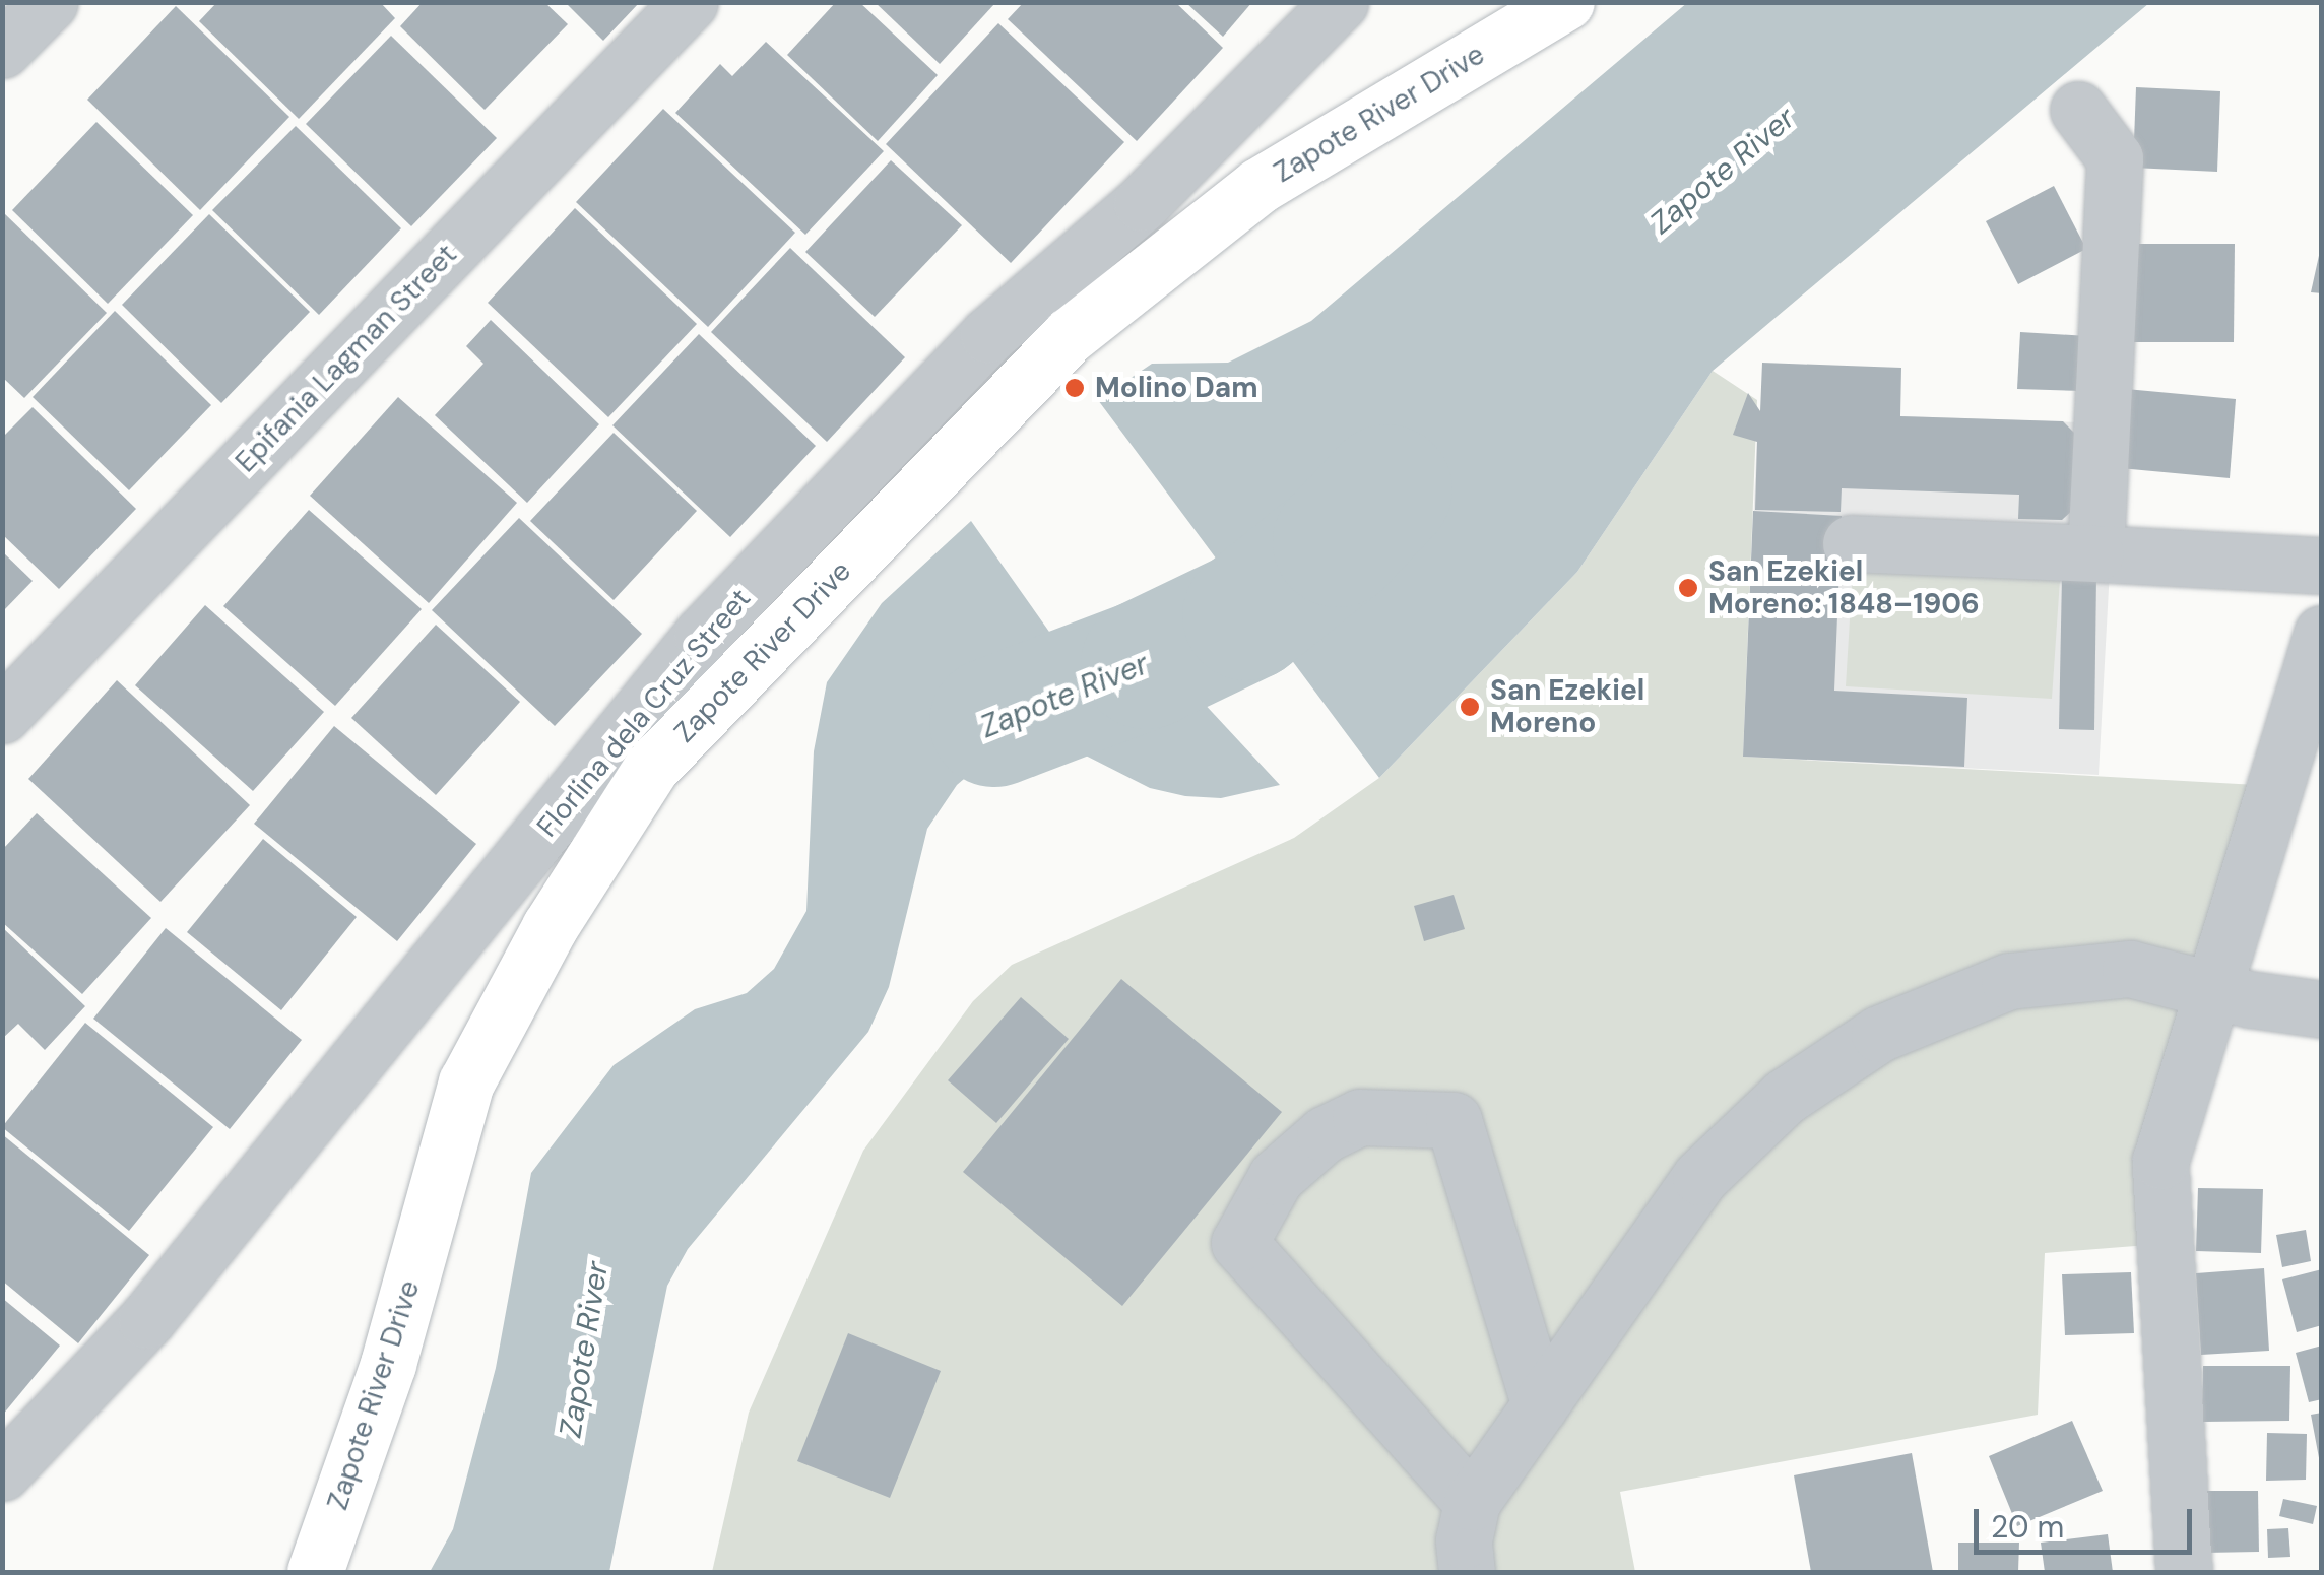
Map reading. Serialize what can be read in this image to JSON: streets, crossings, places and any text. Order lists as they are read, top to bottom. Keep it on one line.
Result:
{"streets":{"main road":["Zapote River Drive"],"street":["Epifania Lagman Street","Florlina dela Cruz Street"]},"water":["Zapote River"],"places":["Molino Dam","San Ezekiel Moreno: 1848–1906","San Ezekiel Moreno"],"scale_bar":"20 m"}
